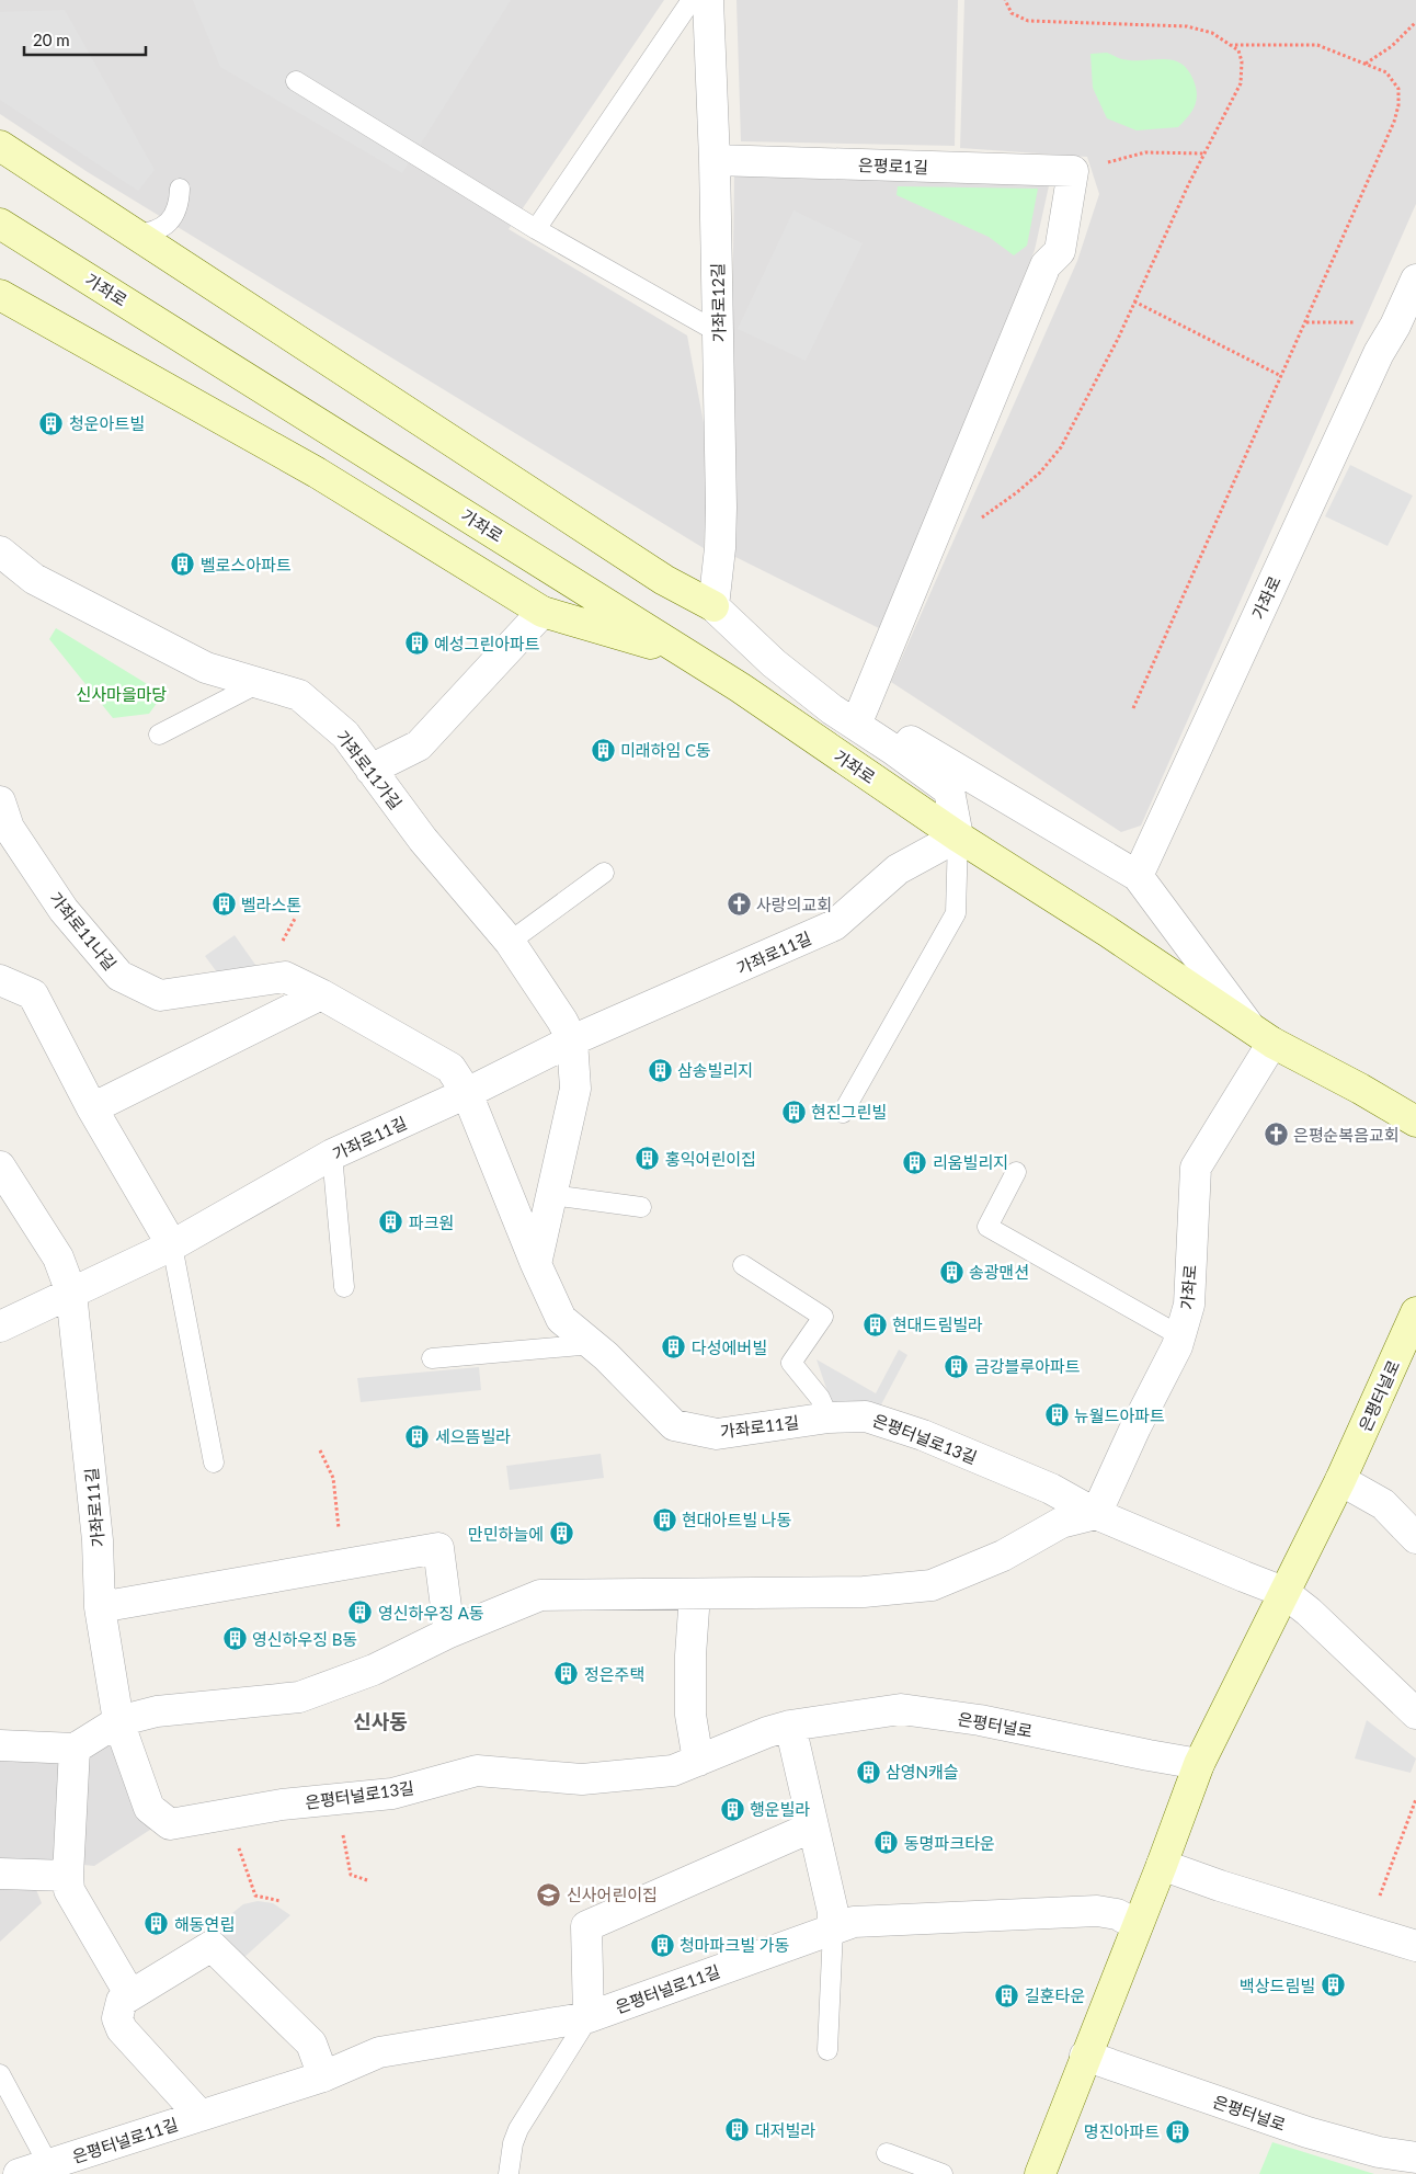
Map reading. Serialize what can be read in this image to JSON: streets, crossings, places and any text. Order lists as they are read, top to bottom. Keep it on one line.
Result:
{"streets":{"main road":["가좌로","은평터널로"],"street":["은평로1길","가좌로12길","가좌로11가길","가좌로11나길","가좌로11길","은평터널로13길","은평터널로11길"]},"crossings":[["은평로1길","가좌로12길"],["가좌로","가좌로11길"],["가좌로11가길","가좌로11길"],["가좌로11나길","가좌로11길"],["가좌로11길","은평터널로13길"],["은평터널로","은평터널로13길"],["은평터널로","은평터널로11길"]],"districts":["신사동"],"parks":["신사마을마당"],"places":{"building":["청운아트빌","벨로스아파트","예성그린아파트","미래하임 C동","벨라스톤","삼송빌리지","현진그린빌","홍익어린이집","리움빌리지","파크원","송광맨션","현대드림빌라","다성에버빌","금강블루아파트","뉴월드아파트","세으뜸빌라","현대아트빌 나동","만민하늘에","영신하우징 A동","영신하우징 B동","정은주택","삼영N캐슬","행운빌라","동명파크타운","해동연립","청마파크빌 가동","백상드림빌","길훈타운","대저빌라","명진아파트"],"church":["사랑의교회","은평순복음교회"],"school or university":["신사어린이집"]},"scale_bar":"20 m"}
